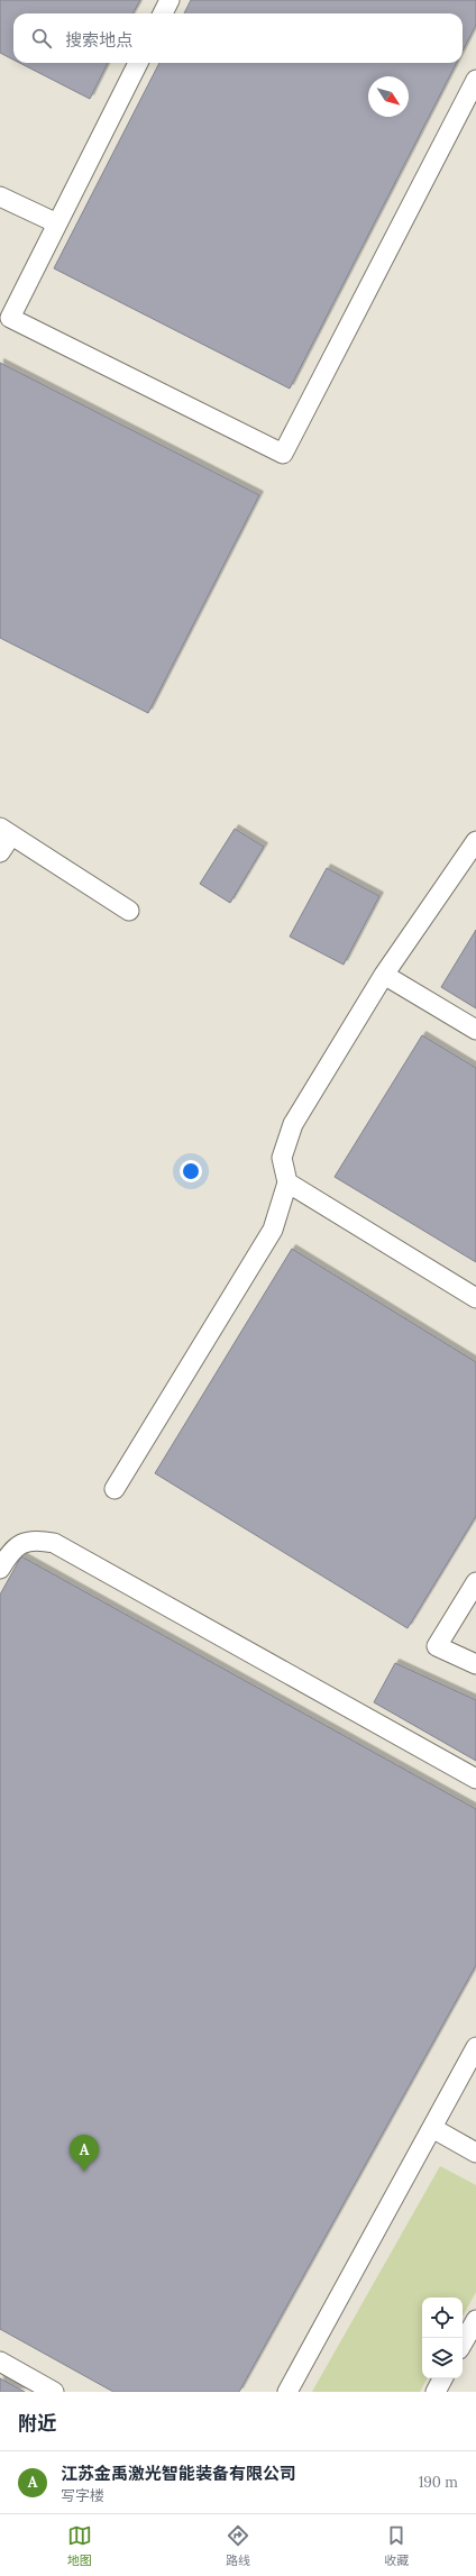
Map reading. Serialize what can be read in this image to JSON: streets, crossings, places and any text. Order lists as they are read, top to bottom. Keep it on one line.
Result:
{"north":"bottom right","page":{"search":"搜索地点","pins":"A","heading":"附近","list":[{"mark":"A","name":"江苏金禹激光智能装备有限公司","note":"写字楼","value":"190 m"}],"nav":["地图","路线","收藏"]}}
